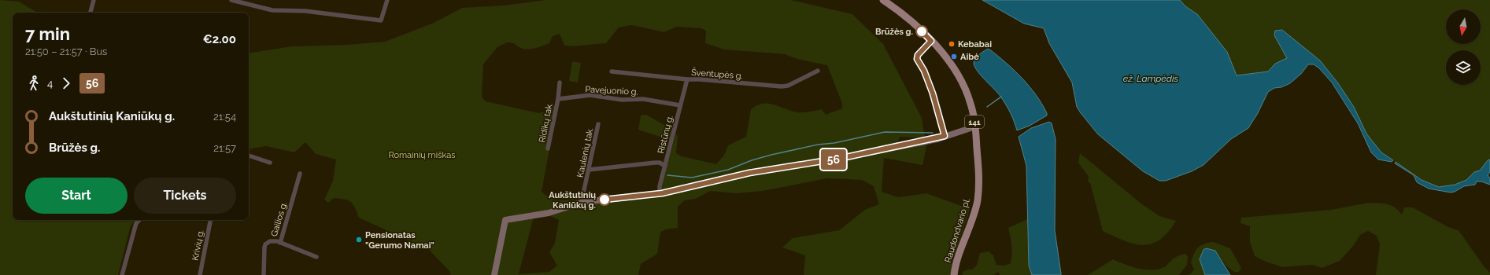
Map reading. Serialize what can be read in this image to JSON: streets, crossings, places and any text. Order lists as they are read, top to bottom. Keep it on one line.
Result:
{"streets":{"main road":["141","Raudondvario pl."],"street":["Šventupės g.","Pavejuonio g.","Ridikų tak.","Ristūnų g.","Kaulenių tak.","Gailios g.","Krivių g."]},"crossings":[["Šventupės g.","Ristūnų g."],["Pavejuonio g.","Ridikų tak."],["Pavejuonio g.","Ristūnų g."]],"water":["ež. Lampėdis"],"parks":["Romainių miškas"],"places":["Brūžės g.","Kebabai","Aibė","Aukštutinių Kaniūkų g.","Pensionatas \"Gerumo Namai\""],"lines":["bus line 56"],"north":"bottom","page":{"on_map":"56","heading":["7 min","21:50 – 21:57 · Bus","€2.00"],"legs":["4","56"],"list":[{"name":"Aukštutinių Kaniūkų g.","value":"21:54"},{"name":"Brūžės g.","value":"21:57"}],"buttons":["Start","Tickets"]}}
